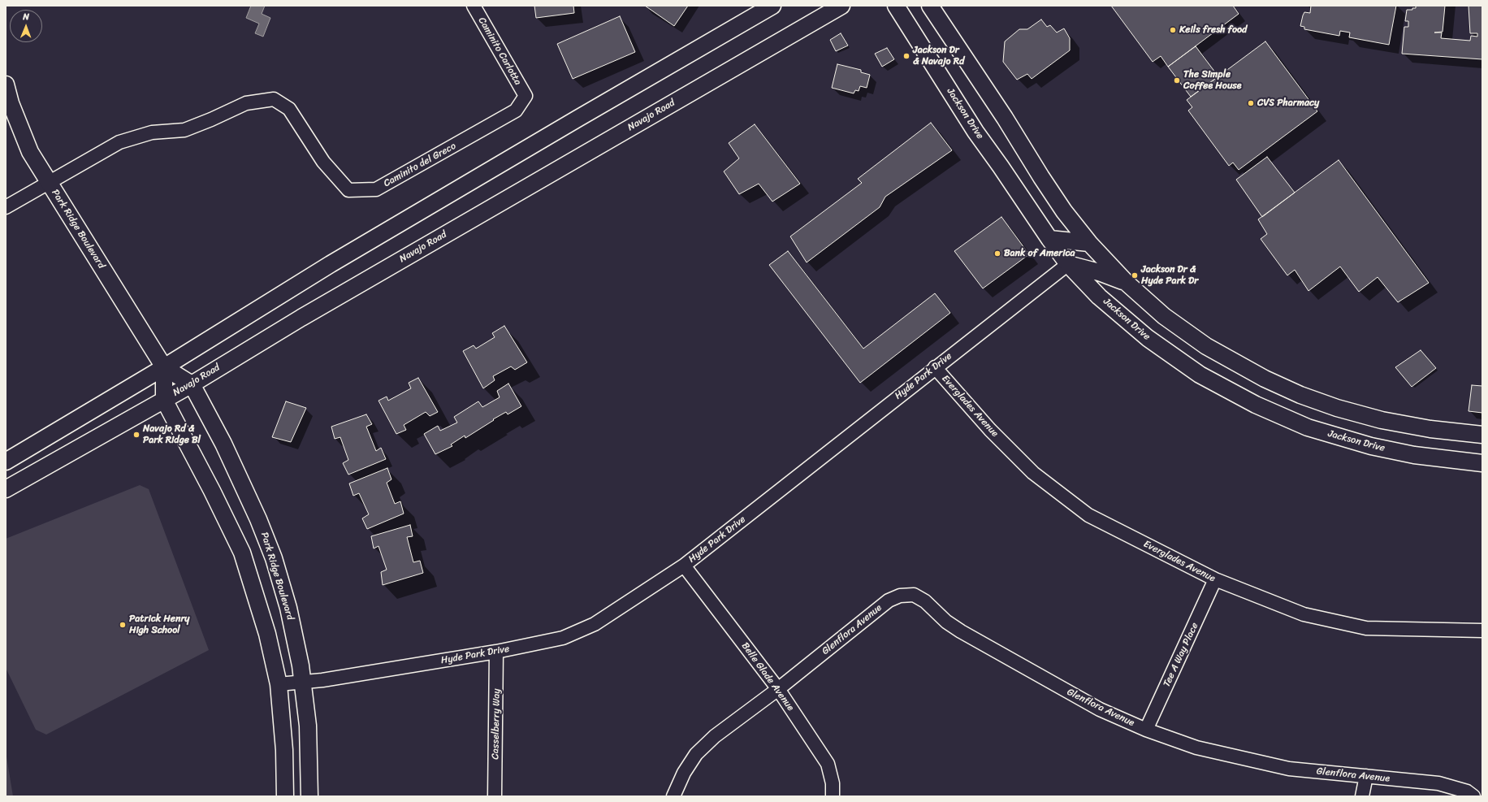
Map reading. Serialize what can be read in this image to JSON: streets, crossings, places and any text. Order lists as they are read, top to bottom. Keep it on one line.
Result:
{"streets":{"main road":["Jackson Drive","Navajo Road","Park Ridge Boulevard"],"street":["Caminito Carlotta","Caminito del Greco","Hyde Park Drive","Everglades Avenue","Glenflora Avenue","Tee A Way Place","Belle Glade Avenue","Casselberry Way"]},"crossings":[["Caminito Carlotta","Caminito del Greco"],["Jackson Drive","Hyde Park Drive"],["Navajo Road","Park Ridge Boulevard"],["Caminito del Greco","Park Ridge Boulevard"],["Park Ridge Boulevard","Hyde Park Drive"],["Hyde Park Drive","Everglades Avenue"],["Hyde Park Drive","Belle Glade Avenue"],["Hyde Park Drive","Casselberry Way"],["Everglades Avenue","Tee A Way Place"],["Glenflora Avenue","Tee A Way Place"],["Glenflora Avenue","Belle Glade Avenue"]],"places":["Keils fresh food","Jackson Dr & Navajo Rd","The Simple Coffee House","CVS Pharmacy","Bank of America","Jackson Dr & Hyde Park Dr","Navajo Rd & Park Ridge Bl","Patrick Henry High School"],"north":"top"}
